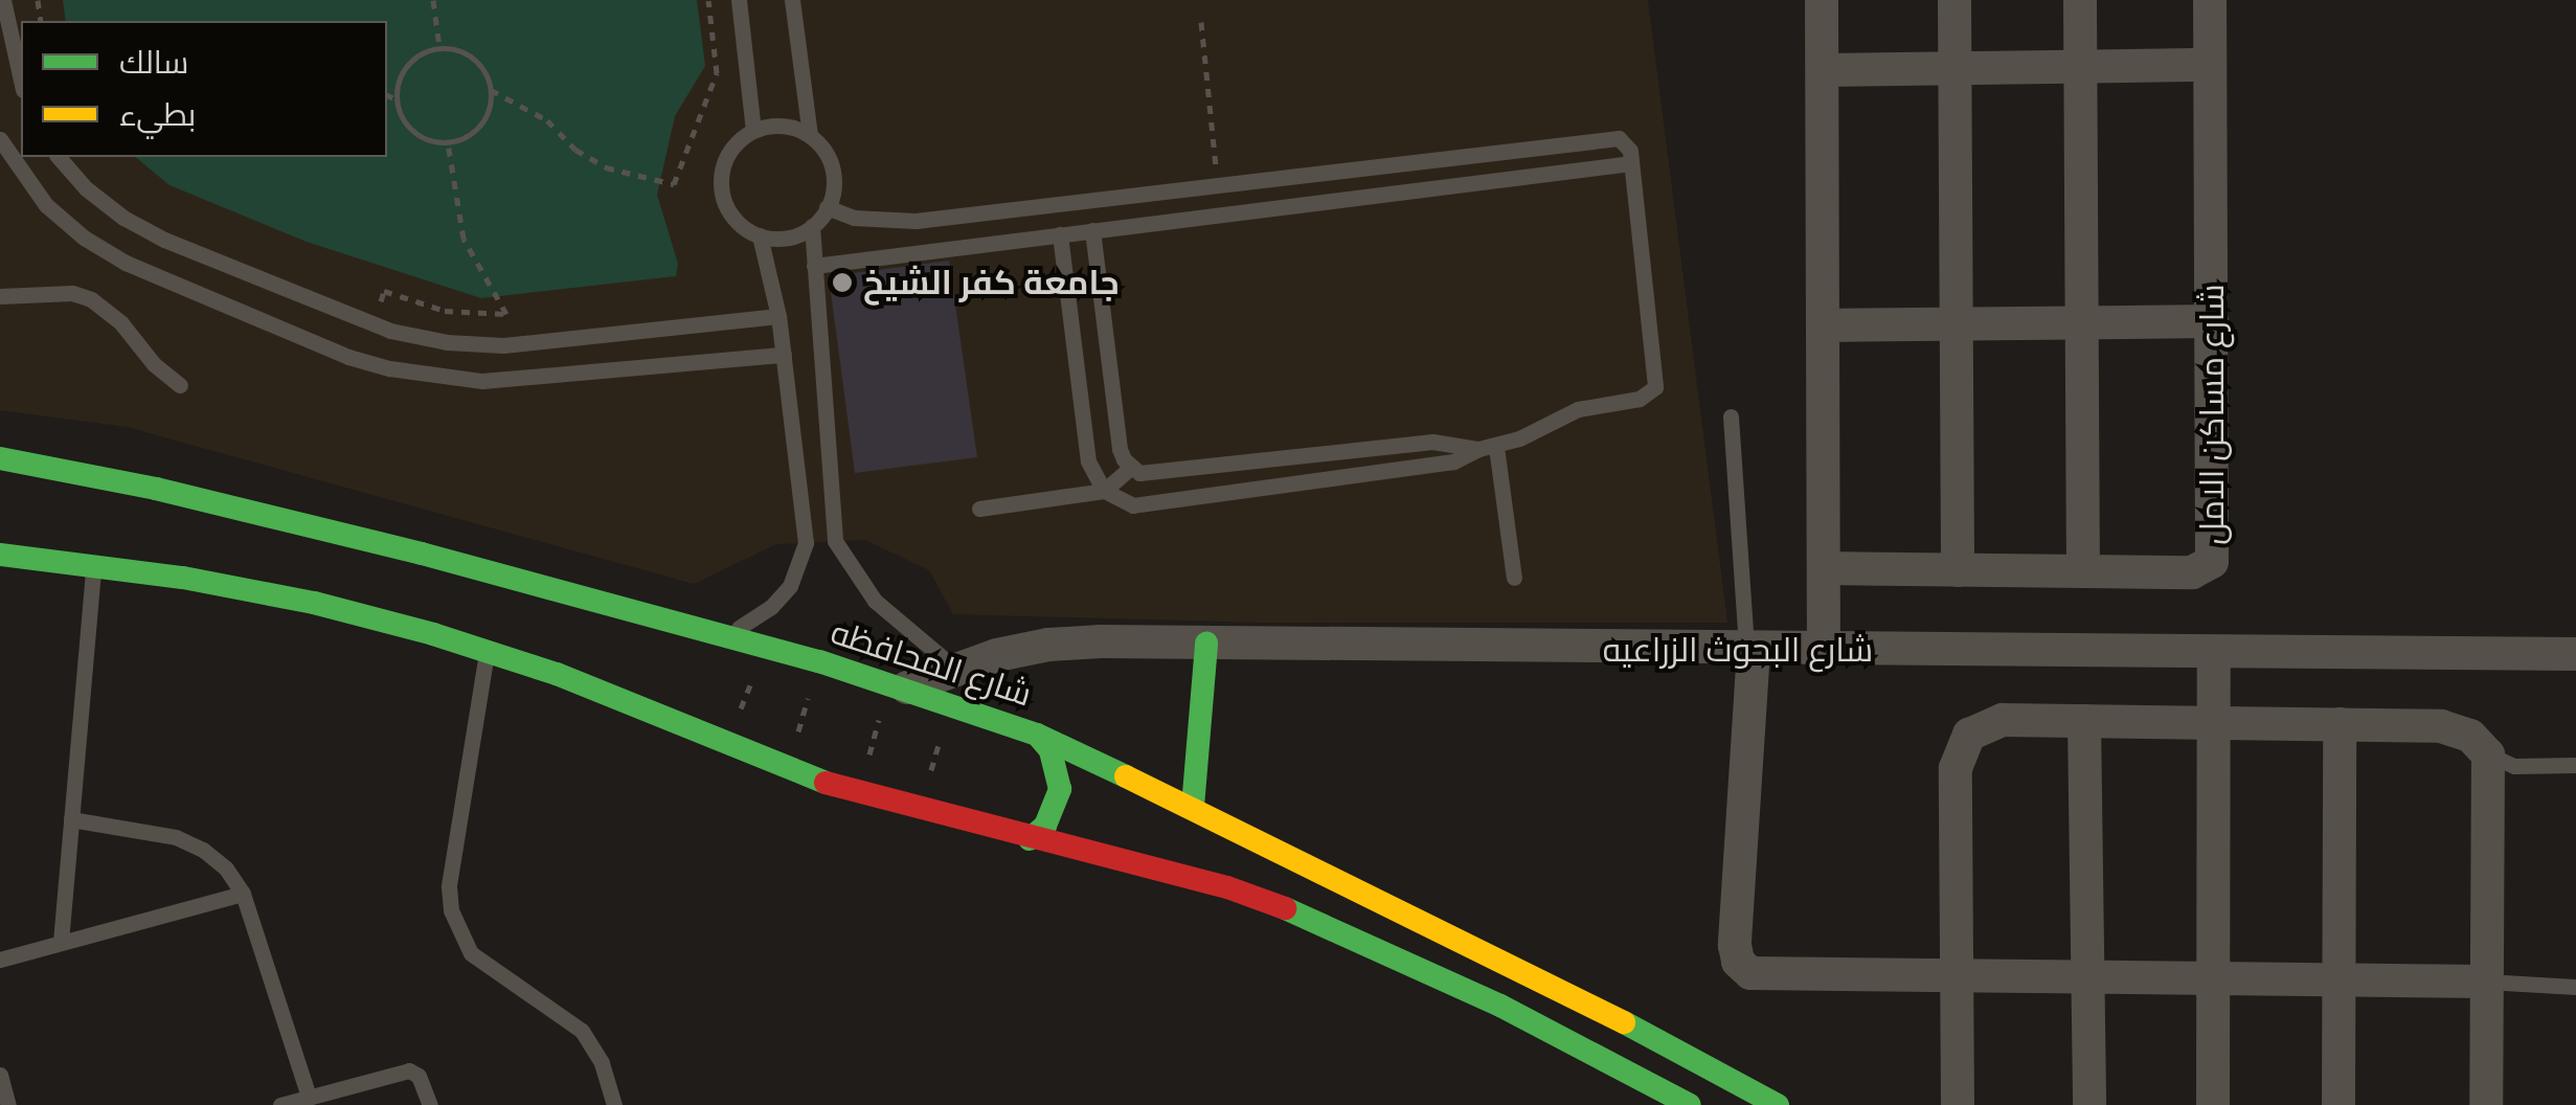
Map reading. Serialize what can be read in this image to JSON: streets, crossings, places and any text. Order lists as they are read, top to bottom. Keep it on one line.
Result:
{"streets":{"main road":["شارع المحافظه"],"street":["شارع مساكن الامل","شارع البحوث الزراعيه"]},"crossings":[["شارع البحوث الزراعيه","شارع المحافظه"]],"places":["جامعة كفر الشيخ"],"legend":["سالك","بطيء"]}
